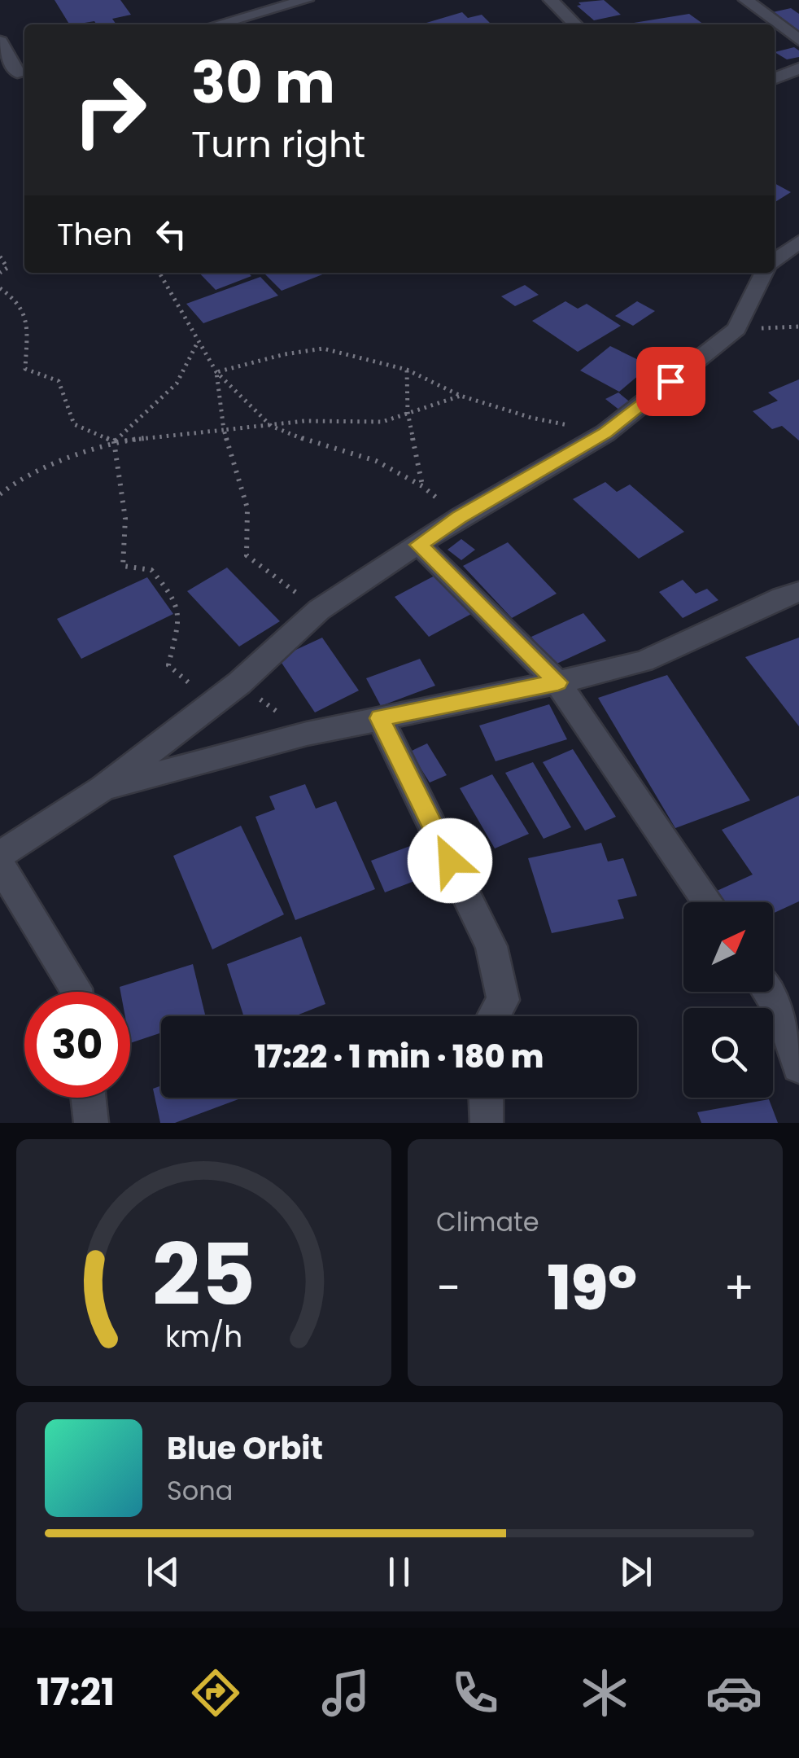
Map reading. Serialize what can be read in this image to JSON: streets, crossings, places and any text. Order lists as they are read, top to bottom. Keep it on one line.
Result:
{"north":"top right","page":{"turn":["30 m","Turn right"],"then":"Then","limit":"30","trip":"17:22 · 1 min · 180 m","tile":"Climate","heat":["−","19°","+"],"song":["Blue Orbit","Sona"],"tabs":"17:21","gauge":["25","km/h"]}}
